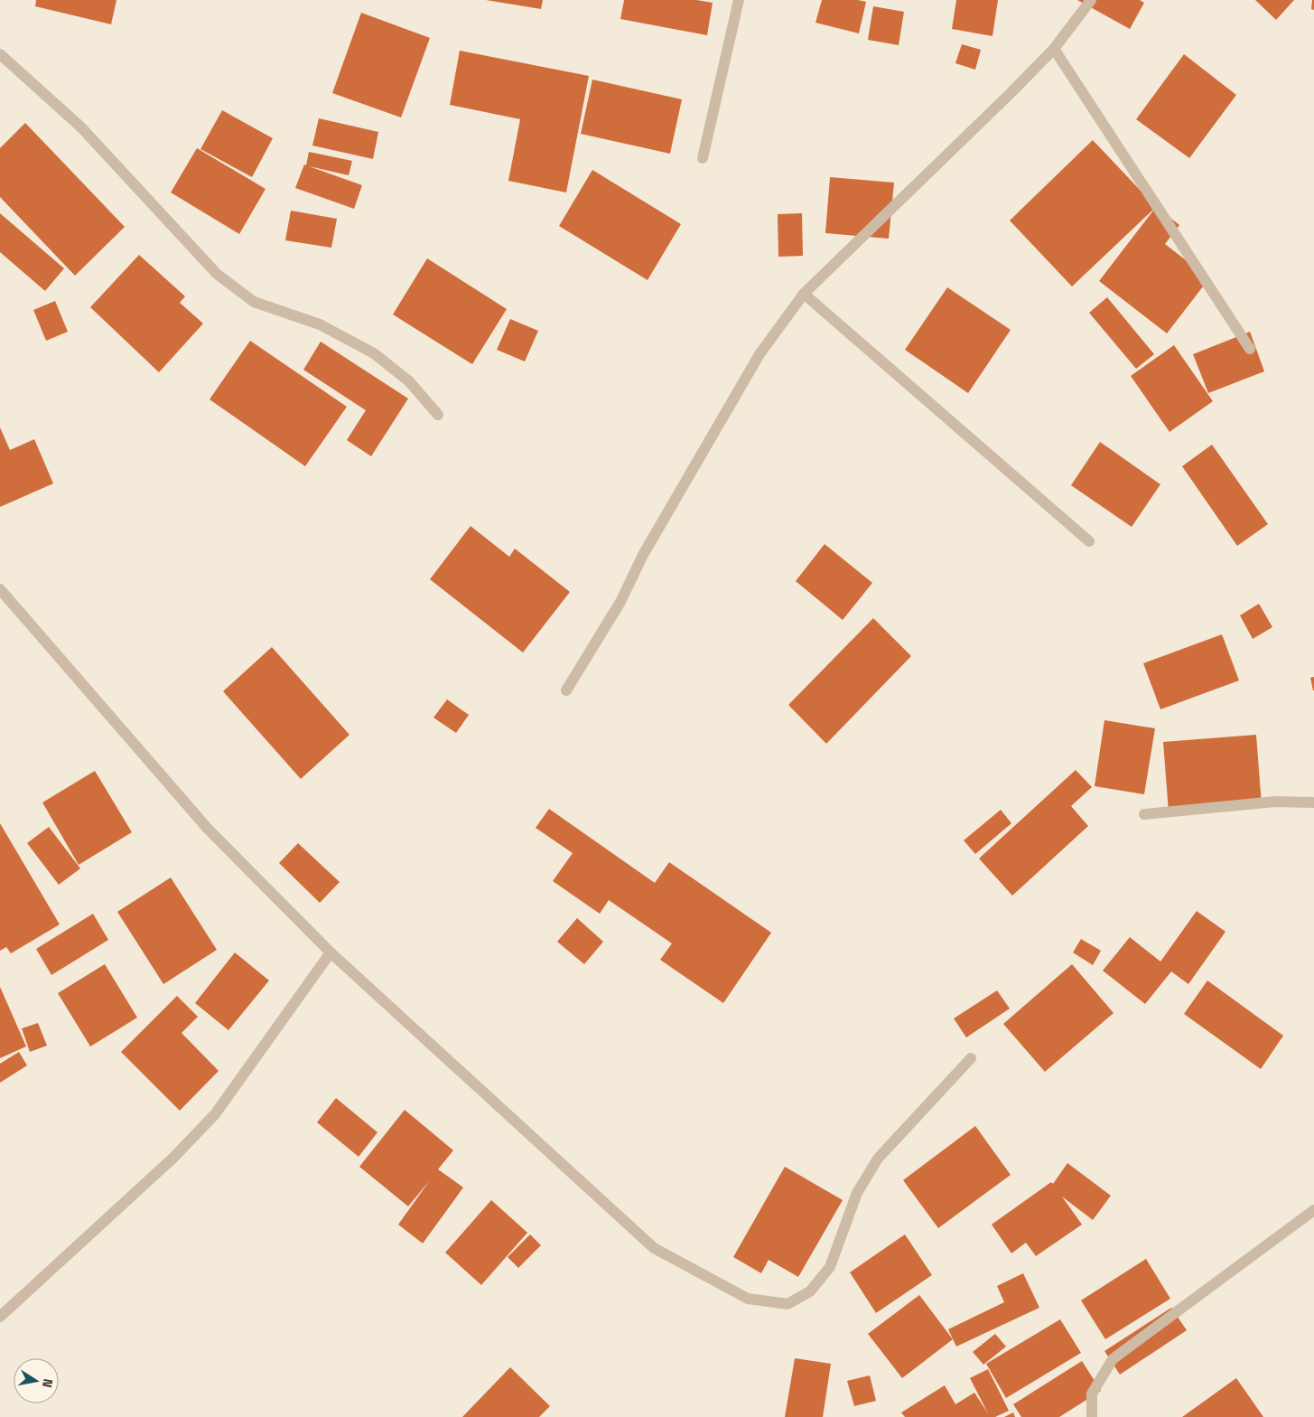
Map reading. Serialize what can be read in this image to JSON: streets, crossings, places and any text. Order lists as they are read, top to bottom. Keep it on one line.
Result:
{"north":"right"}
